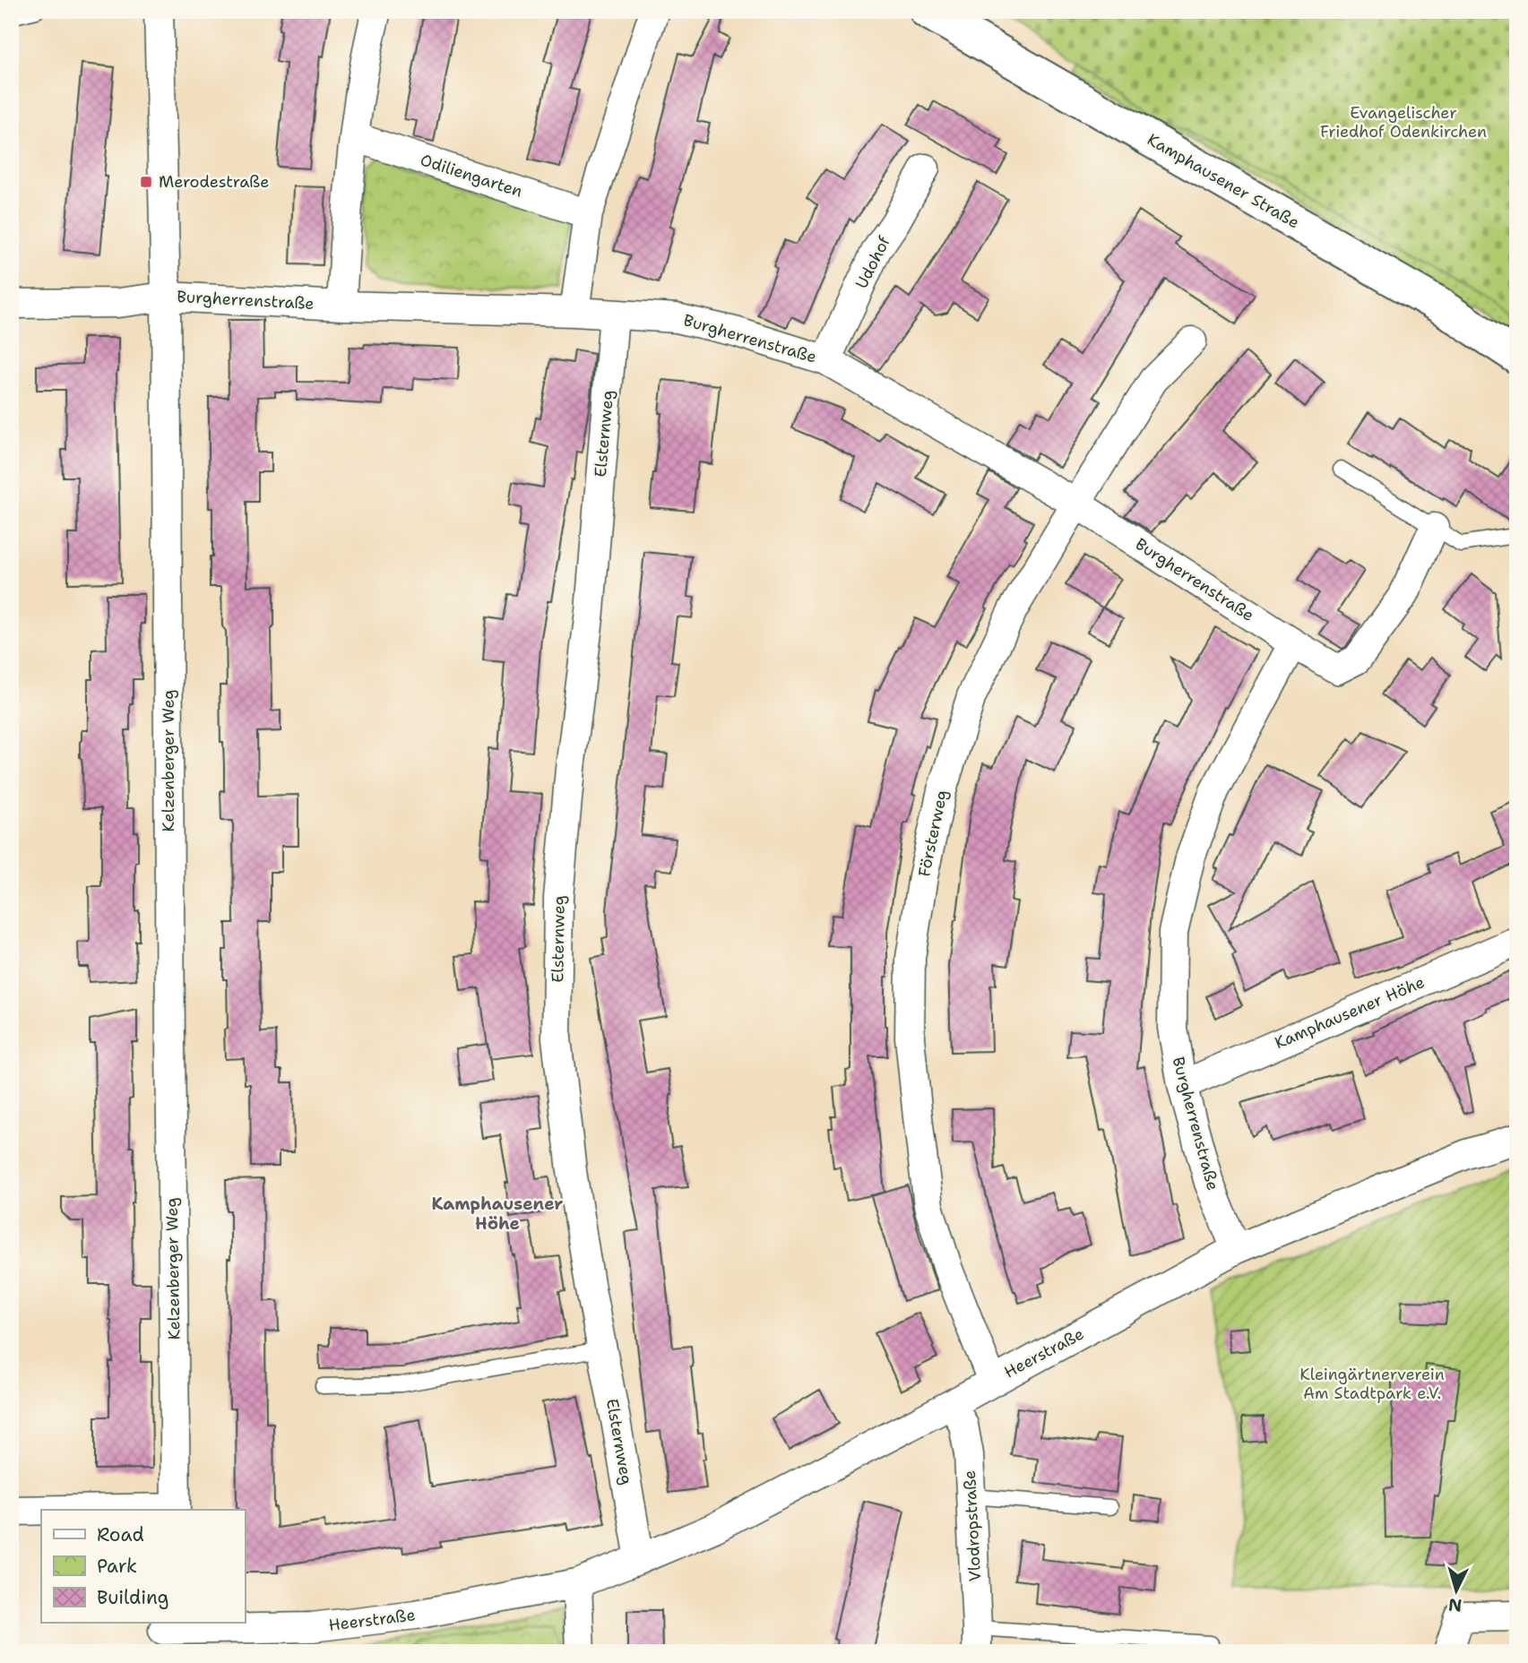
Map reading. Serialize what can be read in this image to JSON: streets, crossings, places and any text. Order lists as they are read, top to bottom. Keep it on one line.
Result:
{"streets":{"main road":["Kamphausener Straße"],"street":["Odiliengarten","Udohof","Burgherrenstraße","Elsternweg","Kelzenberger Weg","Försterweg","Kamphausener Höhe","Heerstraße","Vlodropstraße"]},"crossings":[["Udohof","Burgherrenstraße"],["Burgherrenstraße","Elsternweg"],["Burgherrenstraße","Kelzenberger Weg"],["Burgherrenstraße","Försterweg"],["Burgherrenstraße","Kamphausener Höhe"],["Burgherrenstraße","Heerstraße"],["Elsternweg","Heerstraße"],["Försterweg","Heerstraße"],["Heerstraße","Vlodropstraße"]],"districts":["Kamphausener Höhe"],"parks":["Evangelischer Friedhof Odenkirchen","Kleingärtnerverein Am Stadtpark e.V."],"places":{"transit":["Merodestraße"]},"legend":["Road","Park","Building"],"north":"bottom"}
